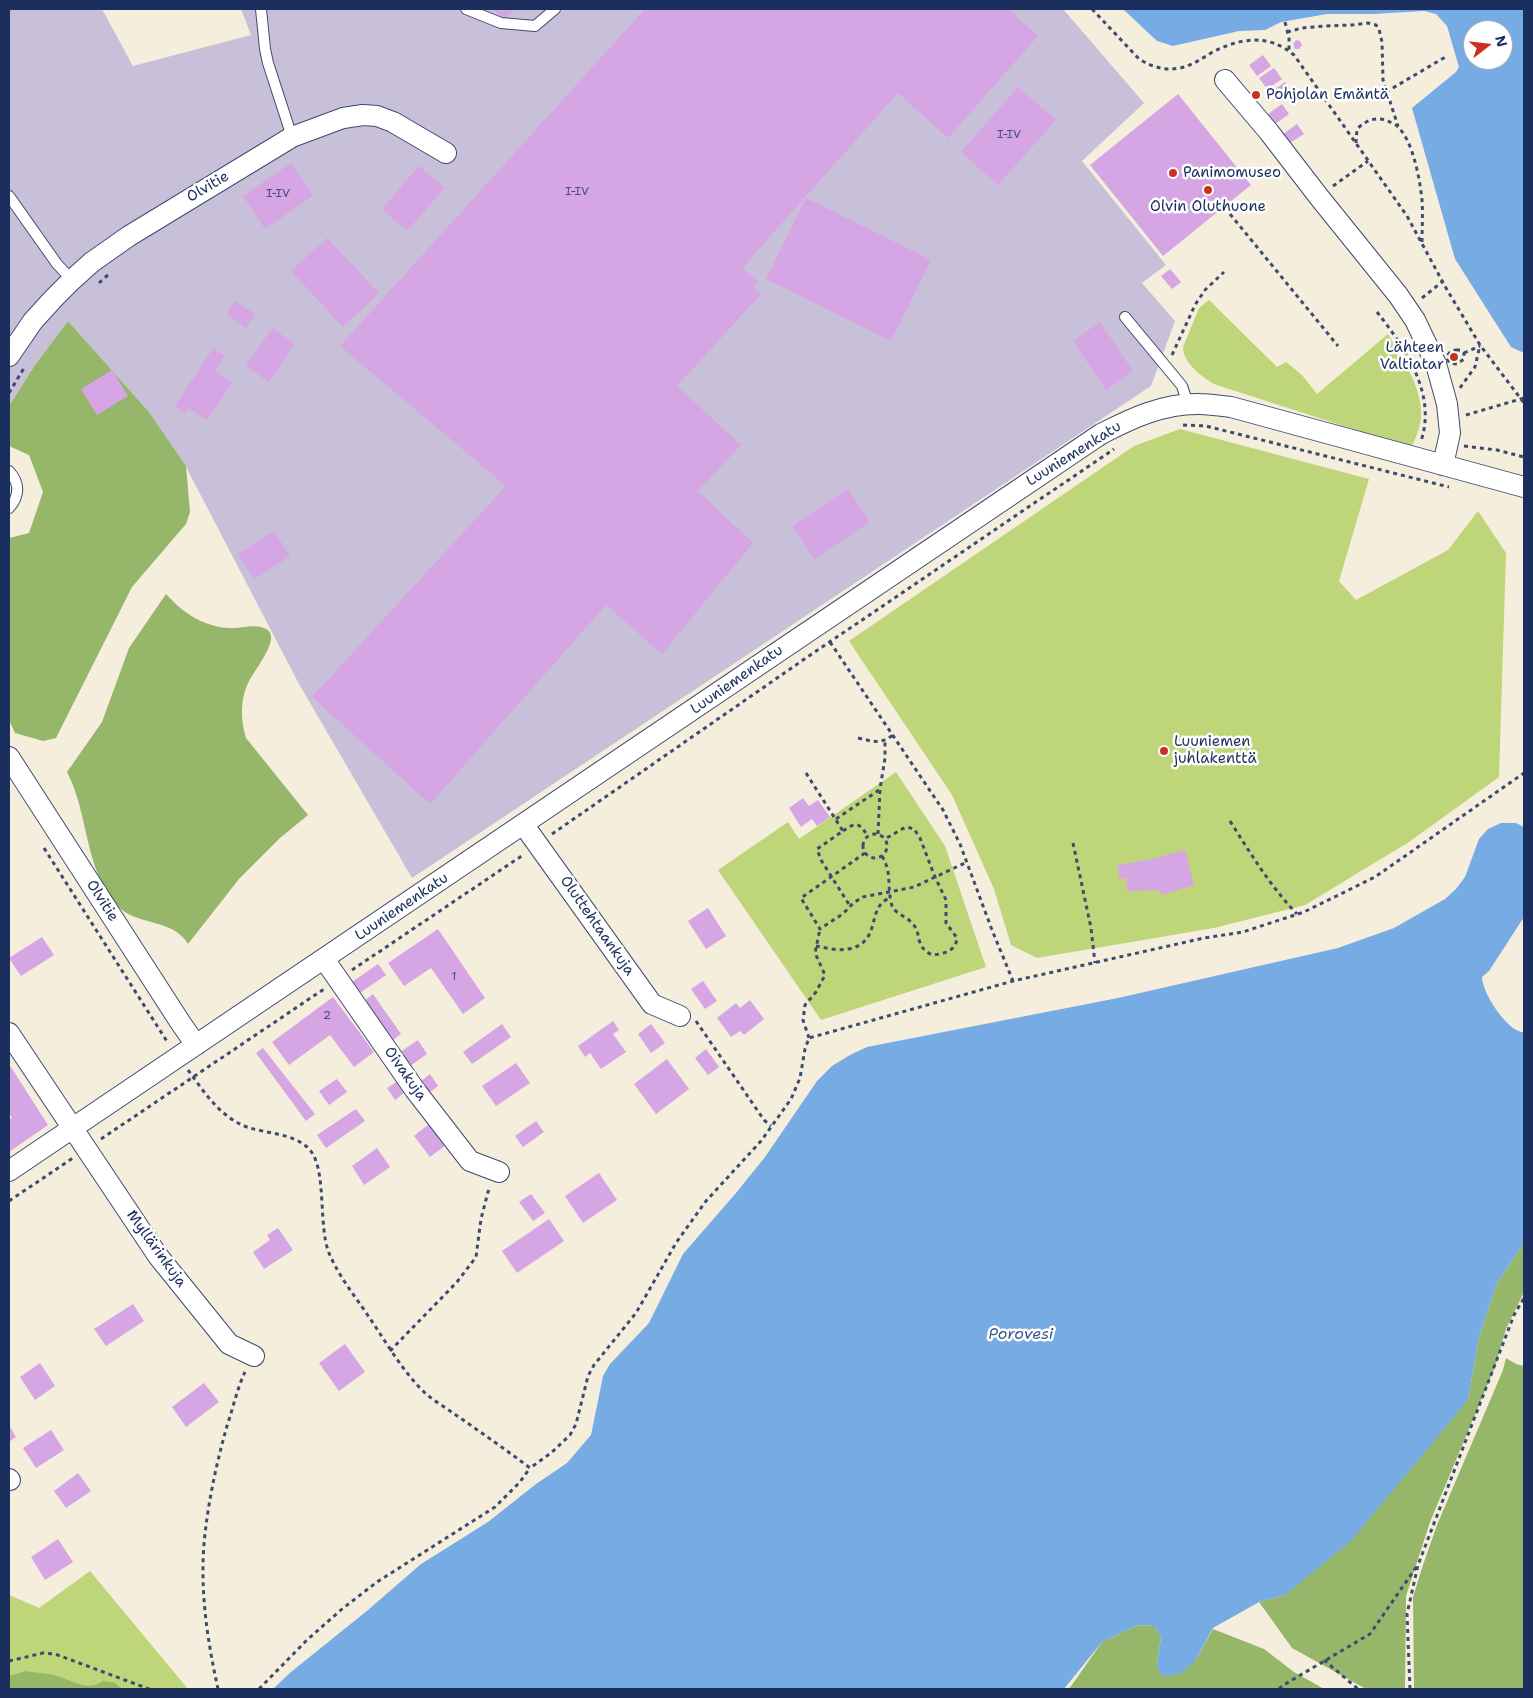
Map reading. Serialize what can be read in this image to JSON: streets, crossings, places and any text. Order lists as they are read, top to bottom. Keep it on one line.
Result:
{"streets":{"street":["Olvitie","Luuniemenkatu","Oluttehtaankuja","Oivakuja","Myllärinkuja"]},"crossings":[["Olvitie","Luuniemenkatu"],["Luuniemenkatu","Oluttehtaankuja"],["Luuniemenkatu","Oivakuja"],["Luuniemenkatu","Myllärinkuja"]],"water":["Porovesi"],"places":["Pohjolan Emäntä","Panimomuseo","Olvin Oluthuone","Lähteen Valtiatar","Luuniemen juhlakenttä"],"house_numbers":["I-IV","I-IV","I-IV","1","2"],"north":"right"}
